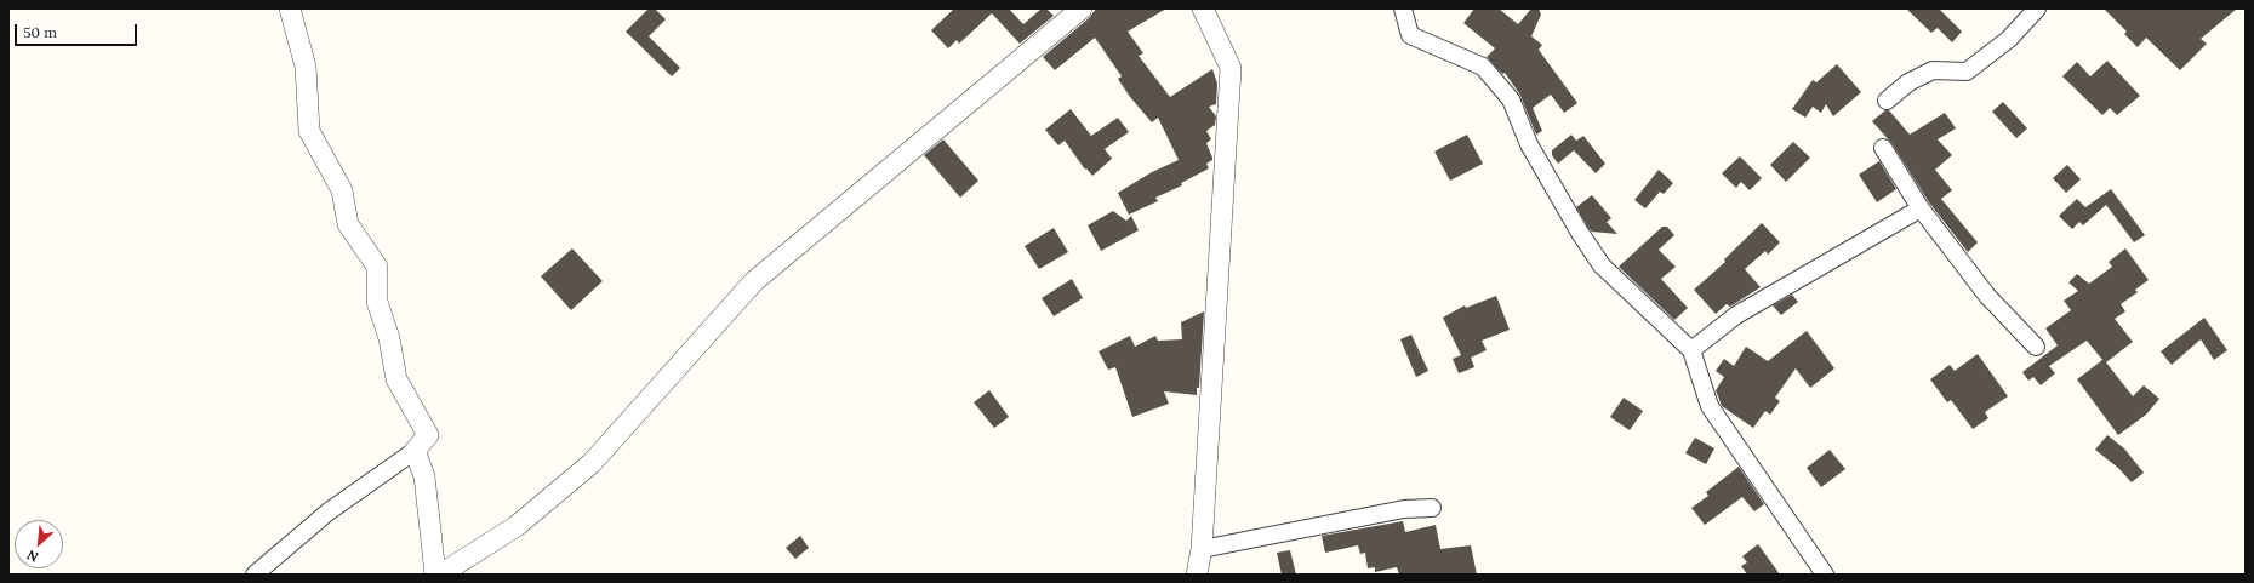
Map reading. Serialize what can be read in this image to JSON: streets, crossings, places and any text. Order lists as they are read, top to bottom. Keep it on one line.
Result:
{"scale_bar":"50 m","north":"bottom left"}
